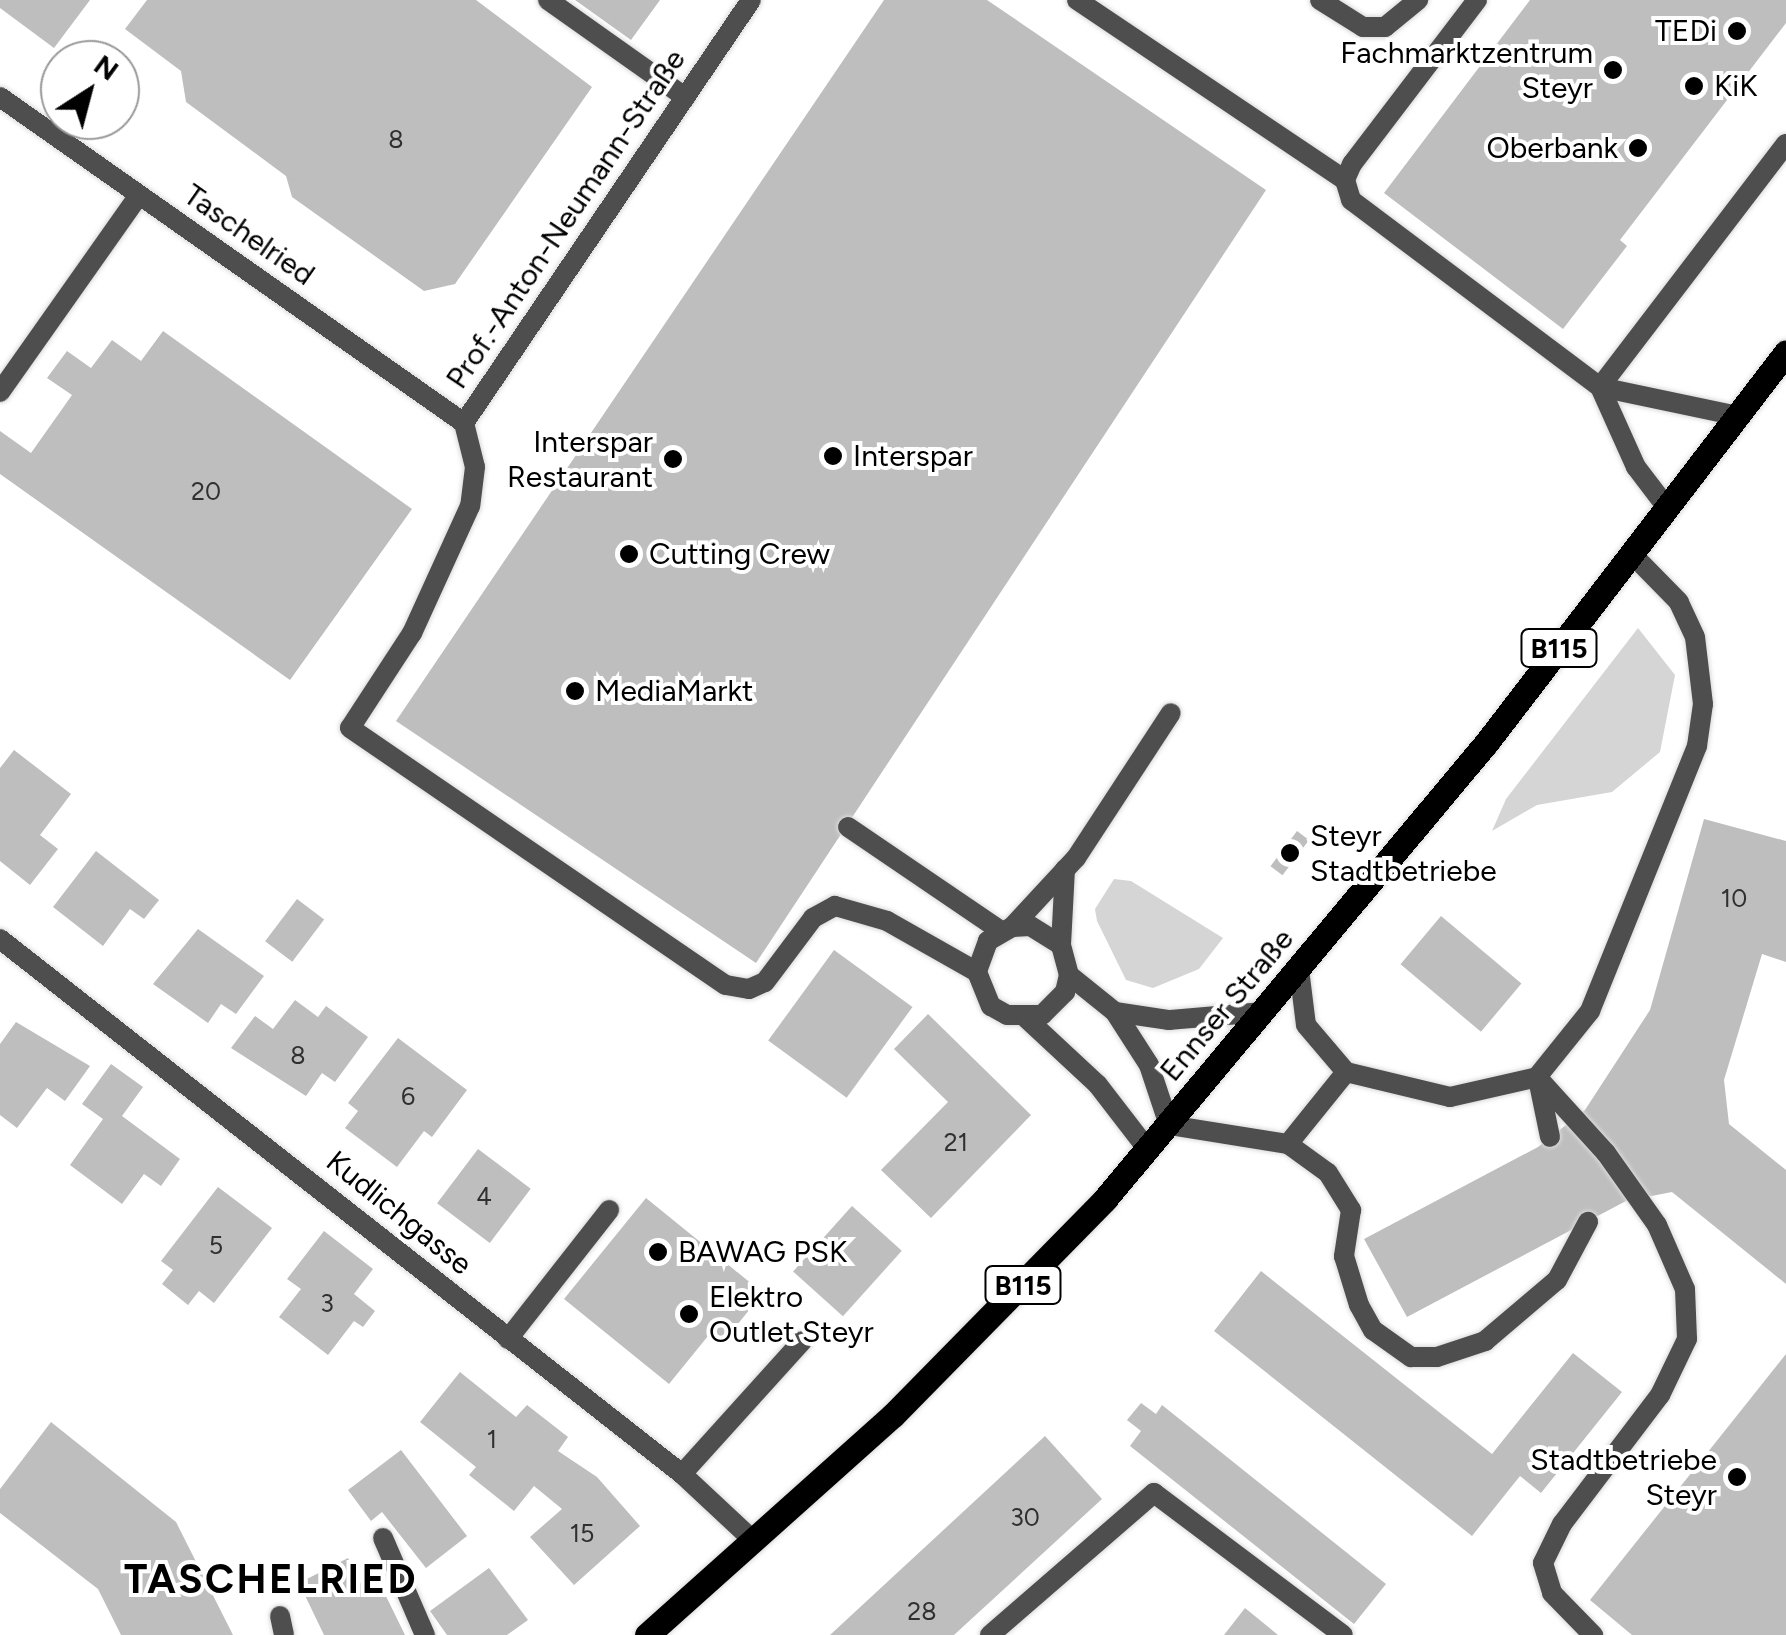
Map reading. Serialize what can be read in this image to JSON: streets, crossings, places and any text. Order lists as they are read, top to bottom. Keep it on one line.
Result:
{"streets":{"main road":["B115","Ennser Straße"],"street":["Prof.-Anton-Neumann-Straße","Taschelried","Kudlichgasse"]},"crossings":[["Prof.-Anton-Neumann-Straße","Taschelried"],["Ennser Straße","Kudlichgasse"]],"districts":["TASCHELRIED"],"places":["TEDi","Fachmarktzentrum Steyr","KiK","Oberbank","Interspar","Interspar Restaurant","Cutting Crew","MediaMarkt","Steyr Stadtbetriebe","BAWAG PSK","Elektro Outlet Steyr","Stadtbetriebe Steyr"],"house_numbers":["8","20","10","8","6","21","4","5","3","1","30","15","28"],"north":"top right"}
